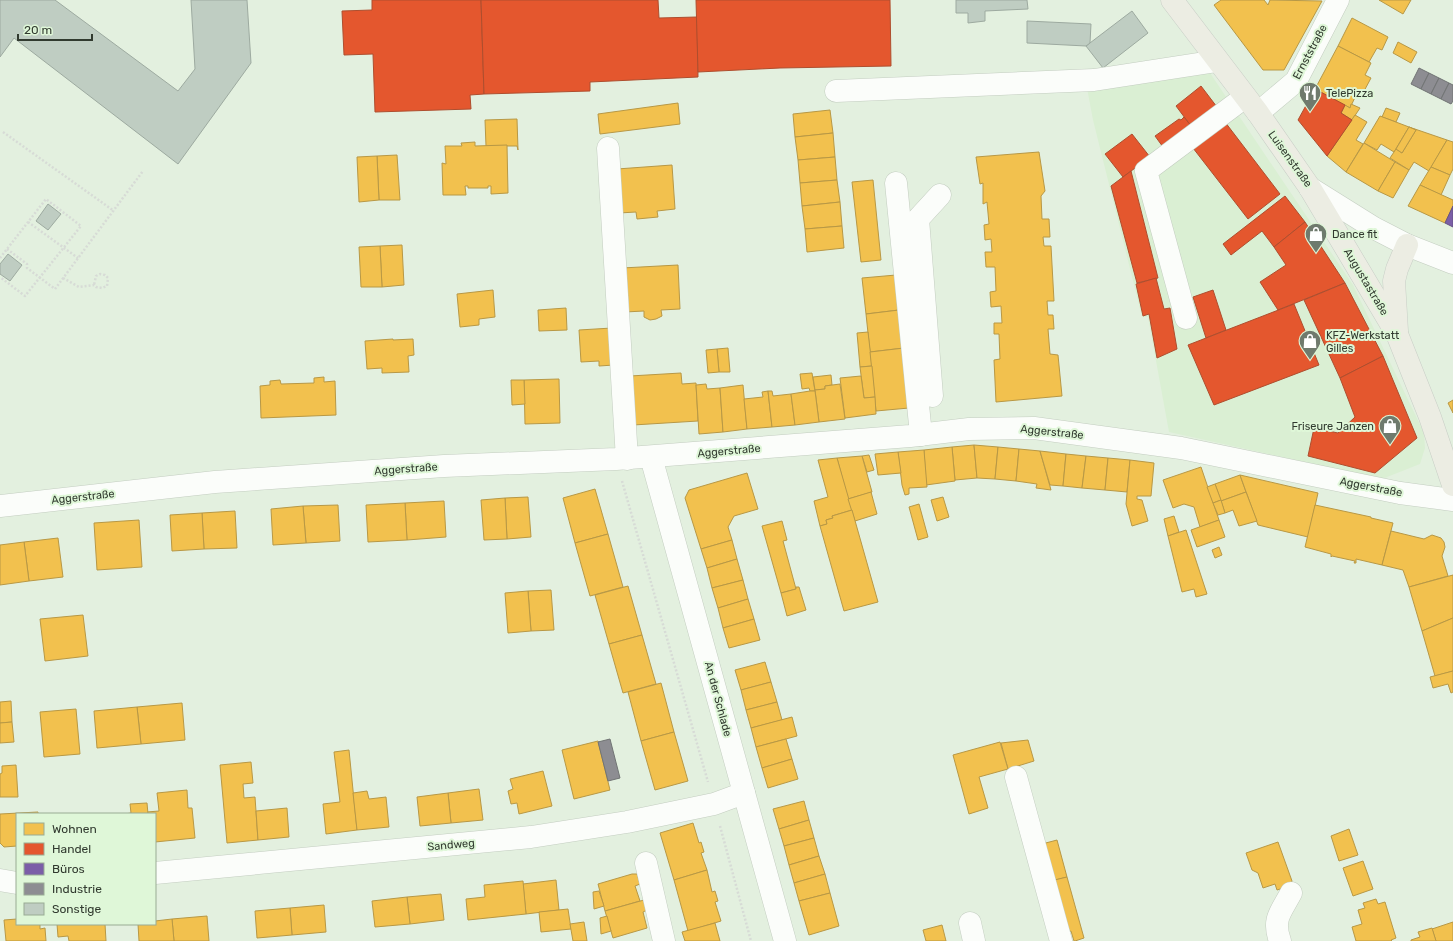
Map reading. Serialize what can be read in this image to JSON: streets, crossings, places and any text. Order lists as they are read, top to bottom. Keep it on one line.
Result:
{"streets":{"main road":["Luisenstraße","Augustastraße"],"street":["Ernststraße","Aggerstraße","An der Schlade","Sandweg"]},"crossings":[["Ernststraße","Luisenstraße"],["Luisenstraße","Augustastraße"],["Aggerstraße","An der Schlade"],["An der Schlade","Sandweg"]],"places":{"restaurant":["TelePizza"],"shop":["Dance fit","KFZ-Werkstatt Gilles","Friseure Janzen"]},"legend":["Wohnen","Handel","Büros","Industrie","Sonstige"],"scale_bar":"20 m"}
